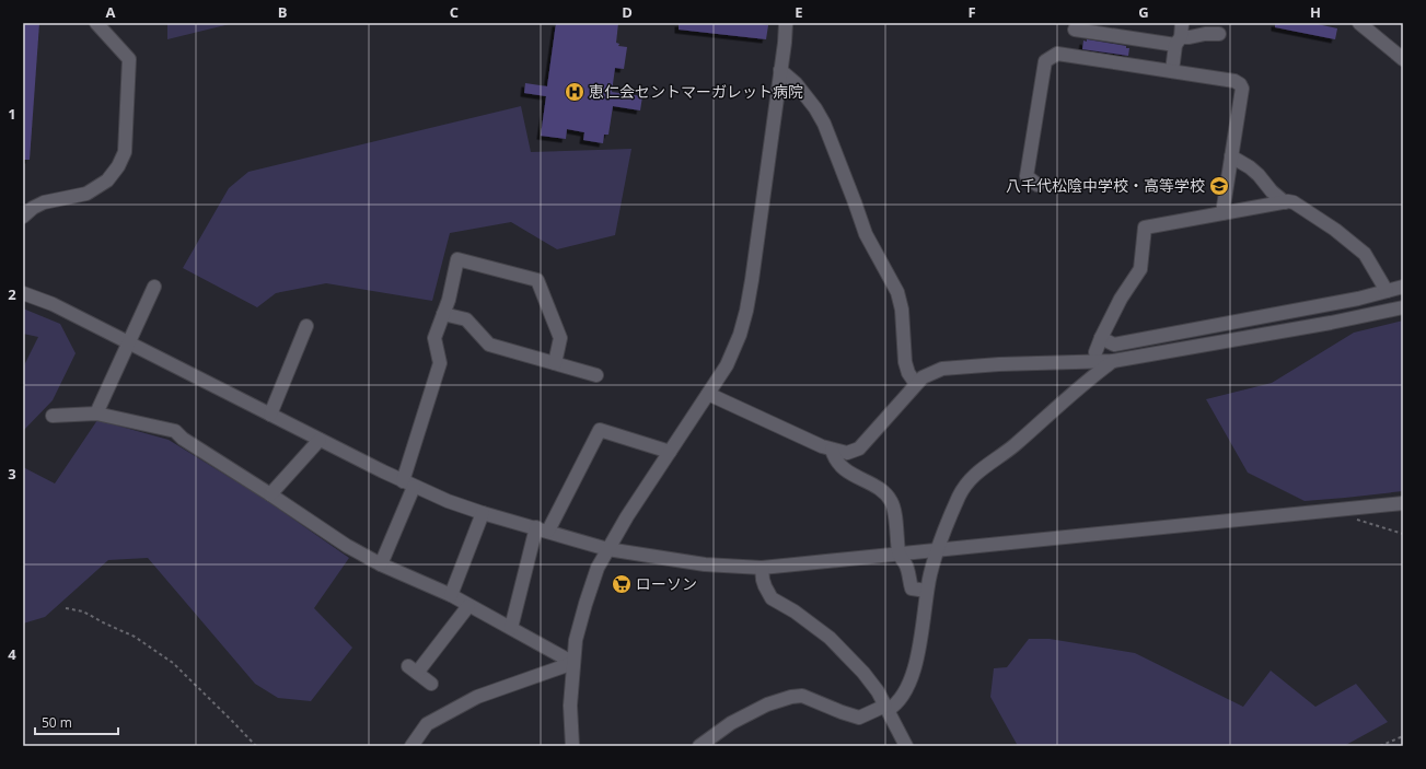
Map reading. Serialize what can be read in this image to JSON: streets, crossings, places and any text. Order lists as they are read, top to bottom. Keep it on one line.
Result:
{"places":{"hospital":["恵仁会セントマーガレット病院"],"school or university":["八千代松陰中学校・高等学校"],"supermarket":["ローソン"]},"scale_bar":"50 m","grid":{"columns":["A","B","C","D","E","F","G","H"],"rows":["1","2","3","4"]}}
